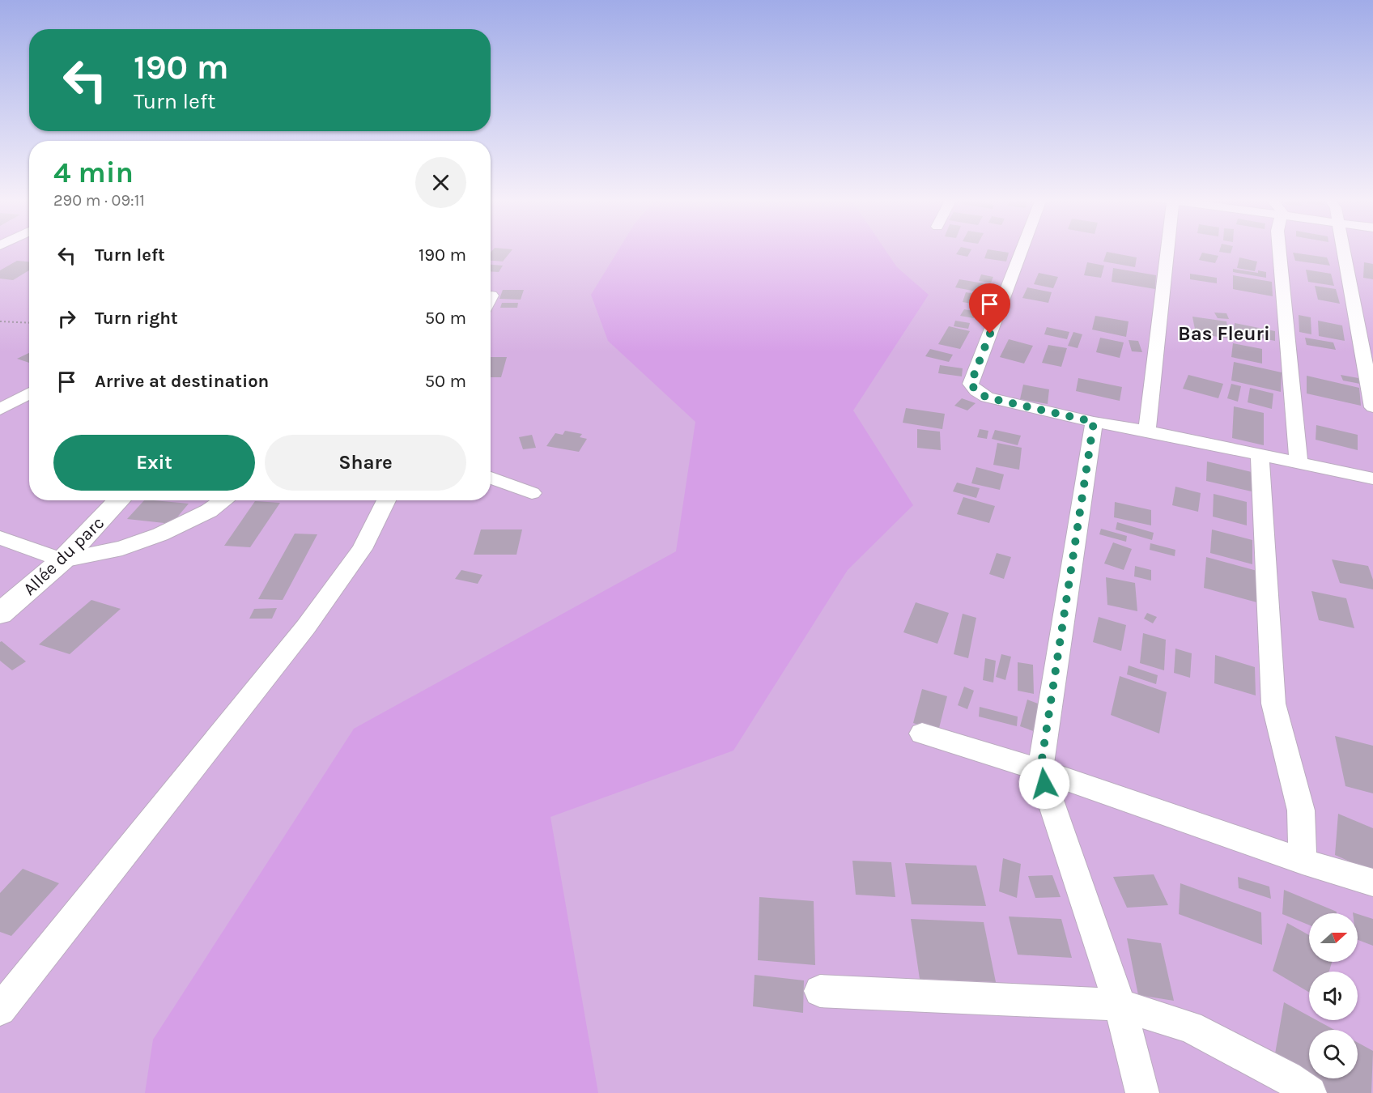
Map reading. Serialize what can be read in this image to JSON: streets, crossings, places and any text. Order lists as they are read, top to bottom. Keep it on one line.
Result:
{"streets":{"street":["Allée du parc"]},"districts":["Bas Fleuri"],"north":"right","page":{"turn":["190 m","Turn left"],"heading":["4 min","290 m · 09:11"],"list":[{"name":"Turn left","value":"190 m"},{"name":"Turn right","value":"50 m"},{"name":"Arrive at destination","value":"50 m"}],"buttons":["Exit","Share"]}}
